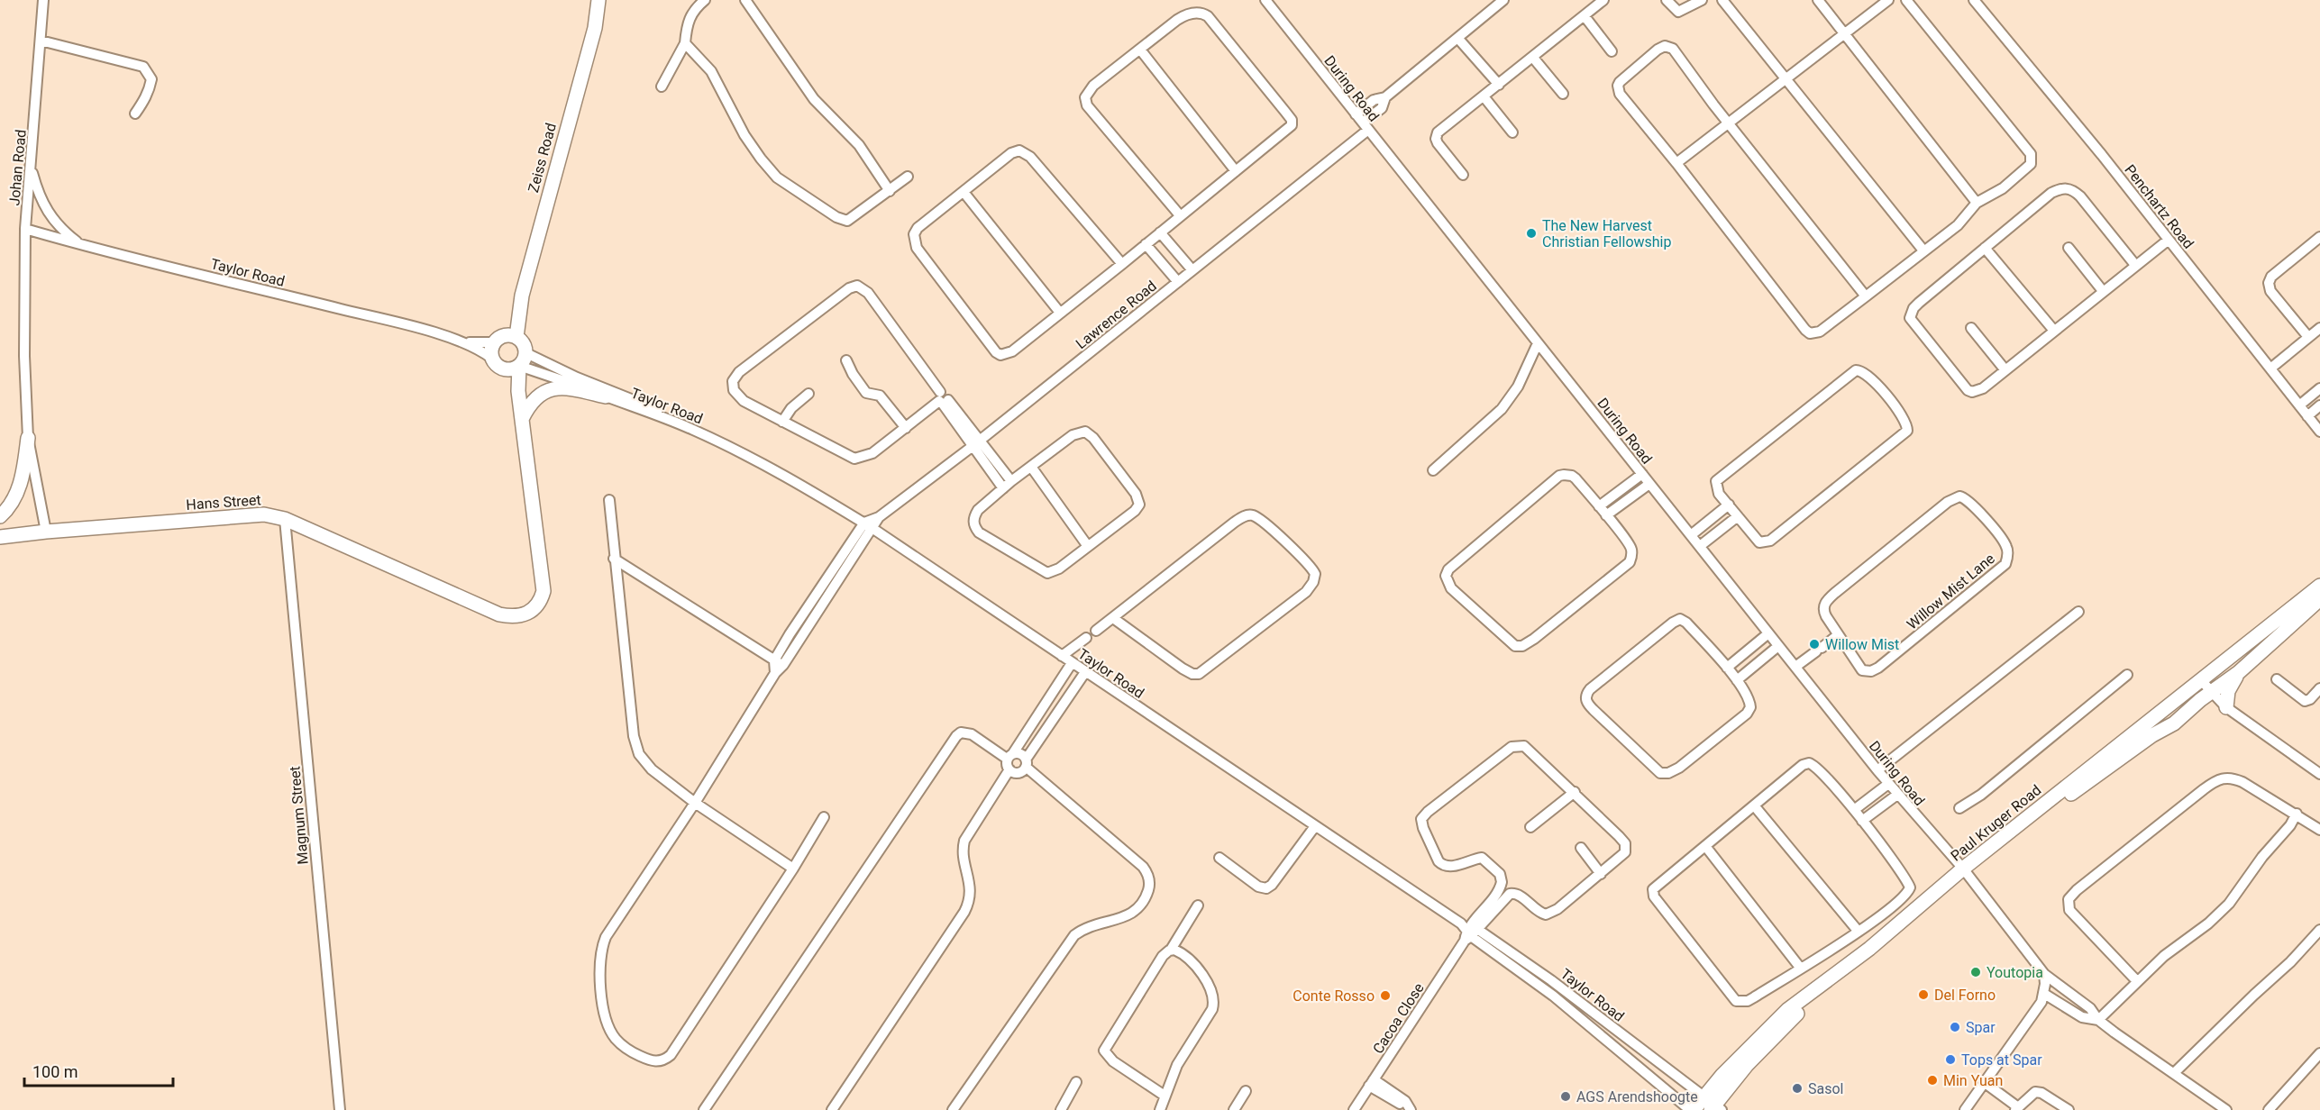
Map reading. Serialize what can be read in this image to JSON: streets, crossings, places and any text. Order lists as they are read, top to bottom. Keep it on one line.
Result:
{"streets":{"street":["During Road","Zeiss Road","Johan Road","Penchartz Road","Taylor Road","Lawrence Road","Hans Street","Willow Mist Lane","Magnum Street","Paul Kruger Road","Cacoa Close"]},"crossings":[["During Road","Lawrence Road"],["During Road","Paul Kruger Road"],["Zeiss Road","Taylor Road"],["Johan Road","Taylor Road"],["Johan Road","Hans Street"],["Taylor Road","Lawrence Road"],["Taylor Road","Paul Kruger Road"],["Taylor Road","Cacoa Close"],["Hans Street","Magnum Street"]],"places":["The New Harvest Christian Fellowship","Willow Mist","Youtopia","Del Forno","Conte Rosso","Spar","Tops at Spar","Min Yuan","Sasol","AGS Arendshoogte"],"scale_bar":"100 m"}
